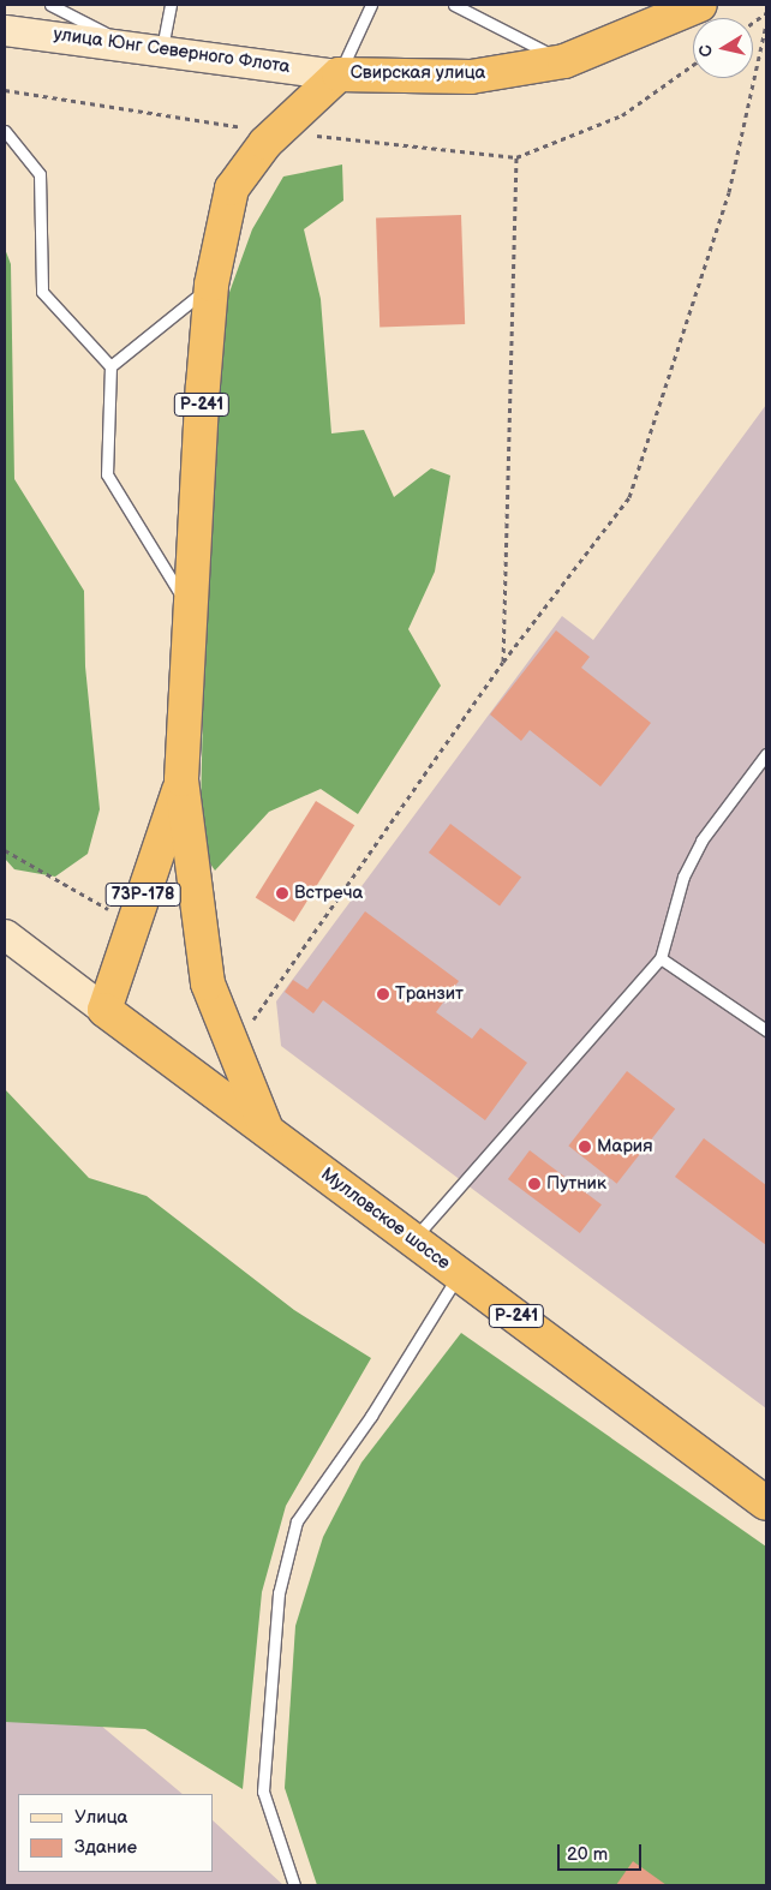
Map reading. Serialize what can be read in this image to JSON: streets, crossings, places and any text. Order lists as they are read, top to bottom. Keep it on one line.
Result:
{"streets":{"highway":["Свирская улица","Р-241","73Р-178","Мулловское шоссе"],"main road":["улица Юнг Северного Флота"]},"crossings":[["улица Юнг Северного Флота","Свирская улица"],["улица Юнг Северного Флота","Р-241"],["Свирская улица","Р-241"],["Р-241","73Р-178"],["Р-241","Мулловское шоссе"],["73Р-178","Мулловское шоссе"]],"places":["Встреча","Транзит","Мария","Путник"],"legend":["Улица","Здание"],"scale_bar":"20 m","north":"left"}
